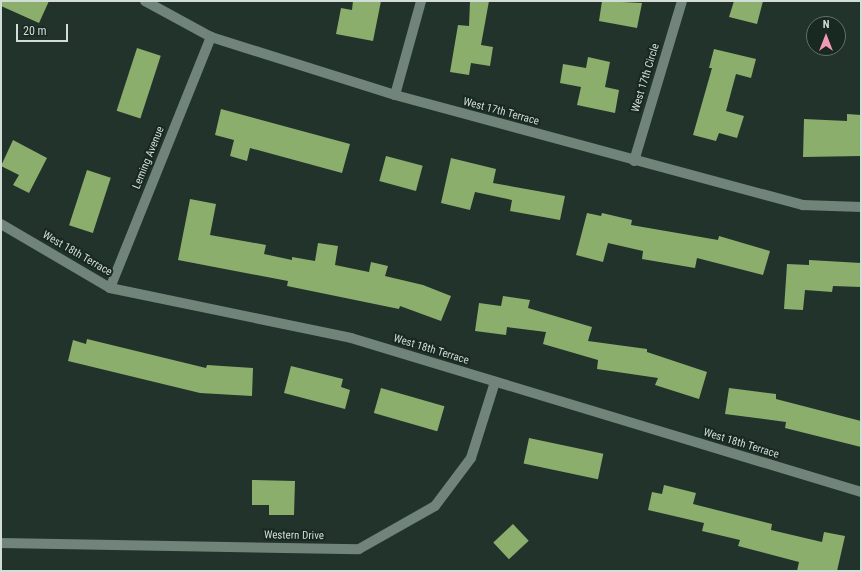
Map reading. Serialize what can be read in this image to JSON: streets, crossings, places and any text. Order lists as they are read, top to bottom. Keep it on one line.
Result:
{"streets":{"street":["West 17th Circle","West 17th Terrace","Leming Avenue","West 18th Terrace","Western Drive"]},"crossings":[["West 17th Circle","West 17th Terrace"],["West 17th Terrace","Leming Avenue"],["Leming Avenue","West 18th Terrace"],["West 18th Terrace","Western Drive"]],"scale_bar":"20 m","north":"top"}
